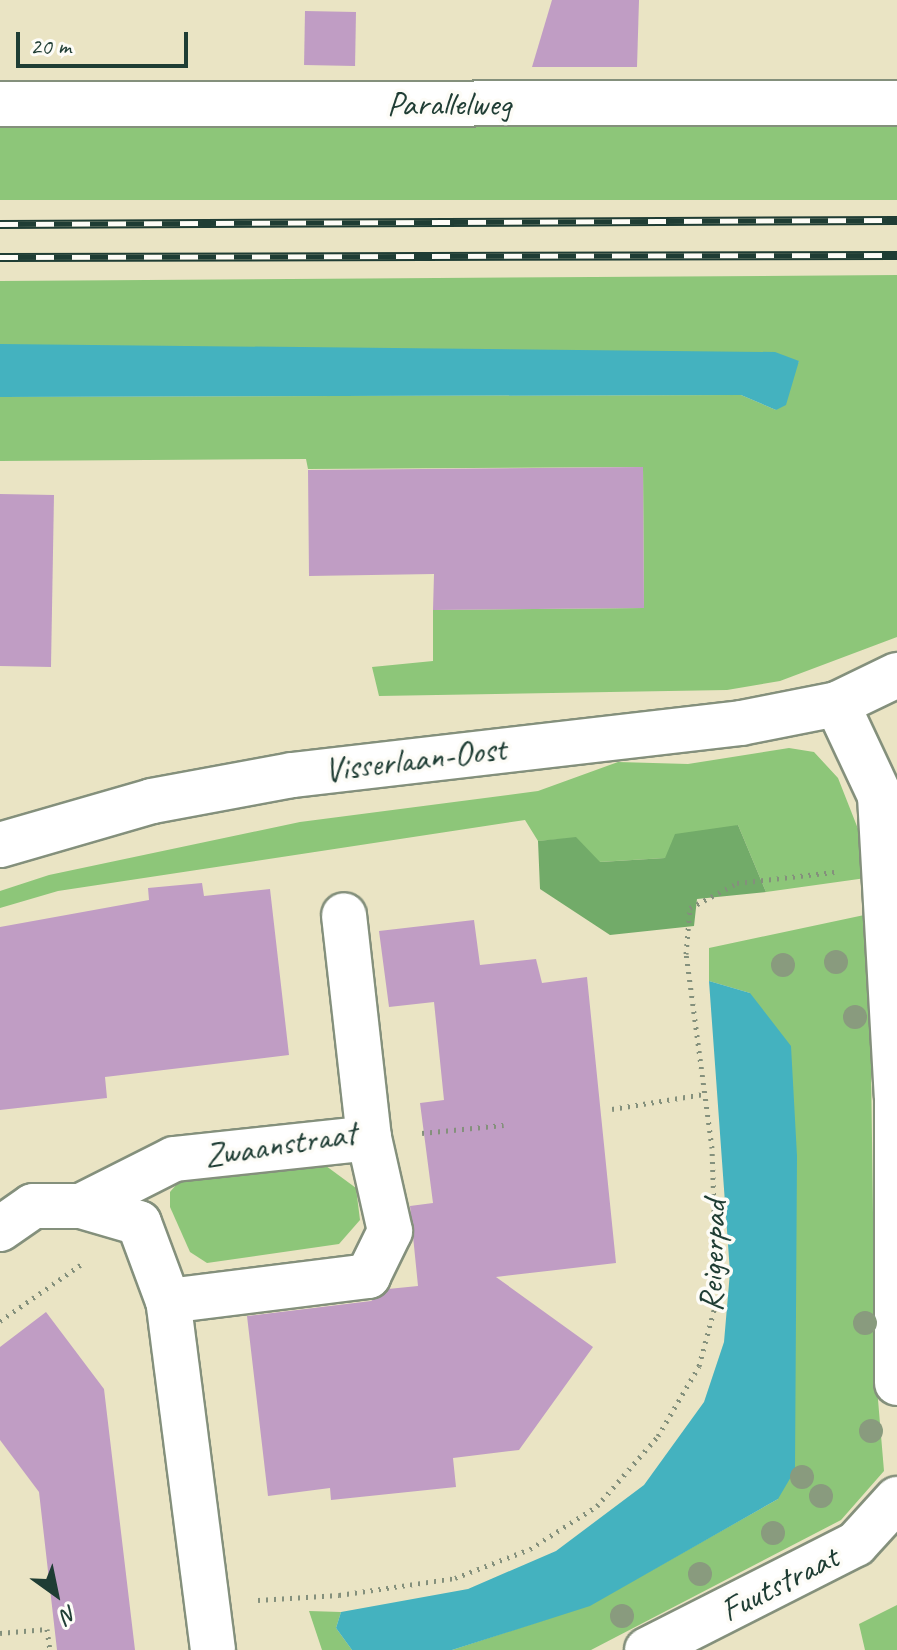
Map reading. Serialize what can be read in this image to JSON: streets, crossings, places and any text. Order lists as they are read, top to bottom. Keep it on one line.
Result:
{"streets":{"street":["Parallelweg","Visserlaan-Oost","Zwaanstraat","Fuutstraat"],"path":["Reigerpad"]},"scale_bar":"20 m","north":"bottom right"}
